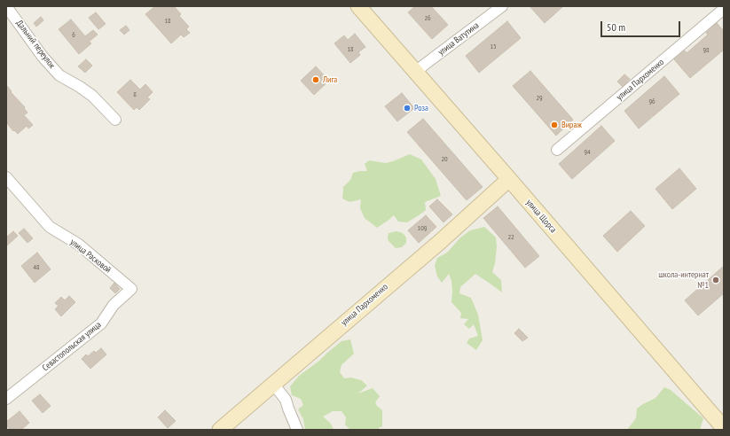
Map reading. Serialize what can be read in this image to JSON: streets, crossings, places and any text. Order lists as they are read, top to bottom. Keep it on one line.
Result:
{"streets":{"main road":["улица Пархоменко","улица Щорса"],"street":["улица Ватутина","Дальний переулок","улица Расковой","Севастопольская улица"]},"crossings":[["улица Ватутина","улица Щорса"],["улица Пархоменко","улица Щорса"],["улица Расковой","Севастопольская улица"]],"places":["Лига","Роза","Вираж","школа-интернат №1"],"house_numbers":["26","18","6","15","18","98","8","29","96","94","20","109","22","48"],"scale_bar":"50 m"}
